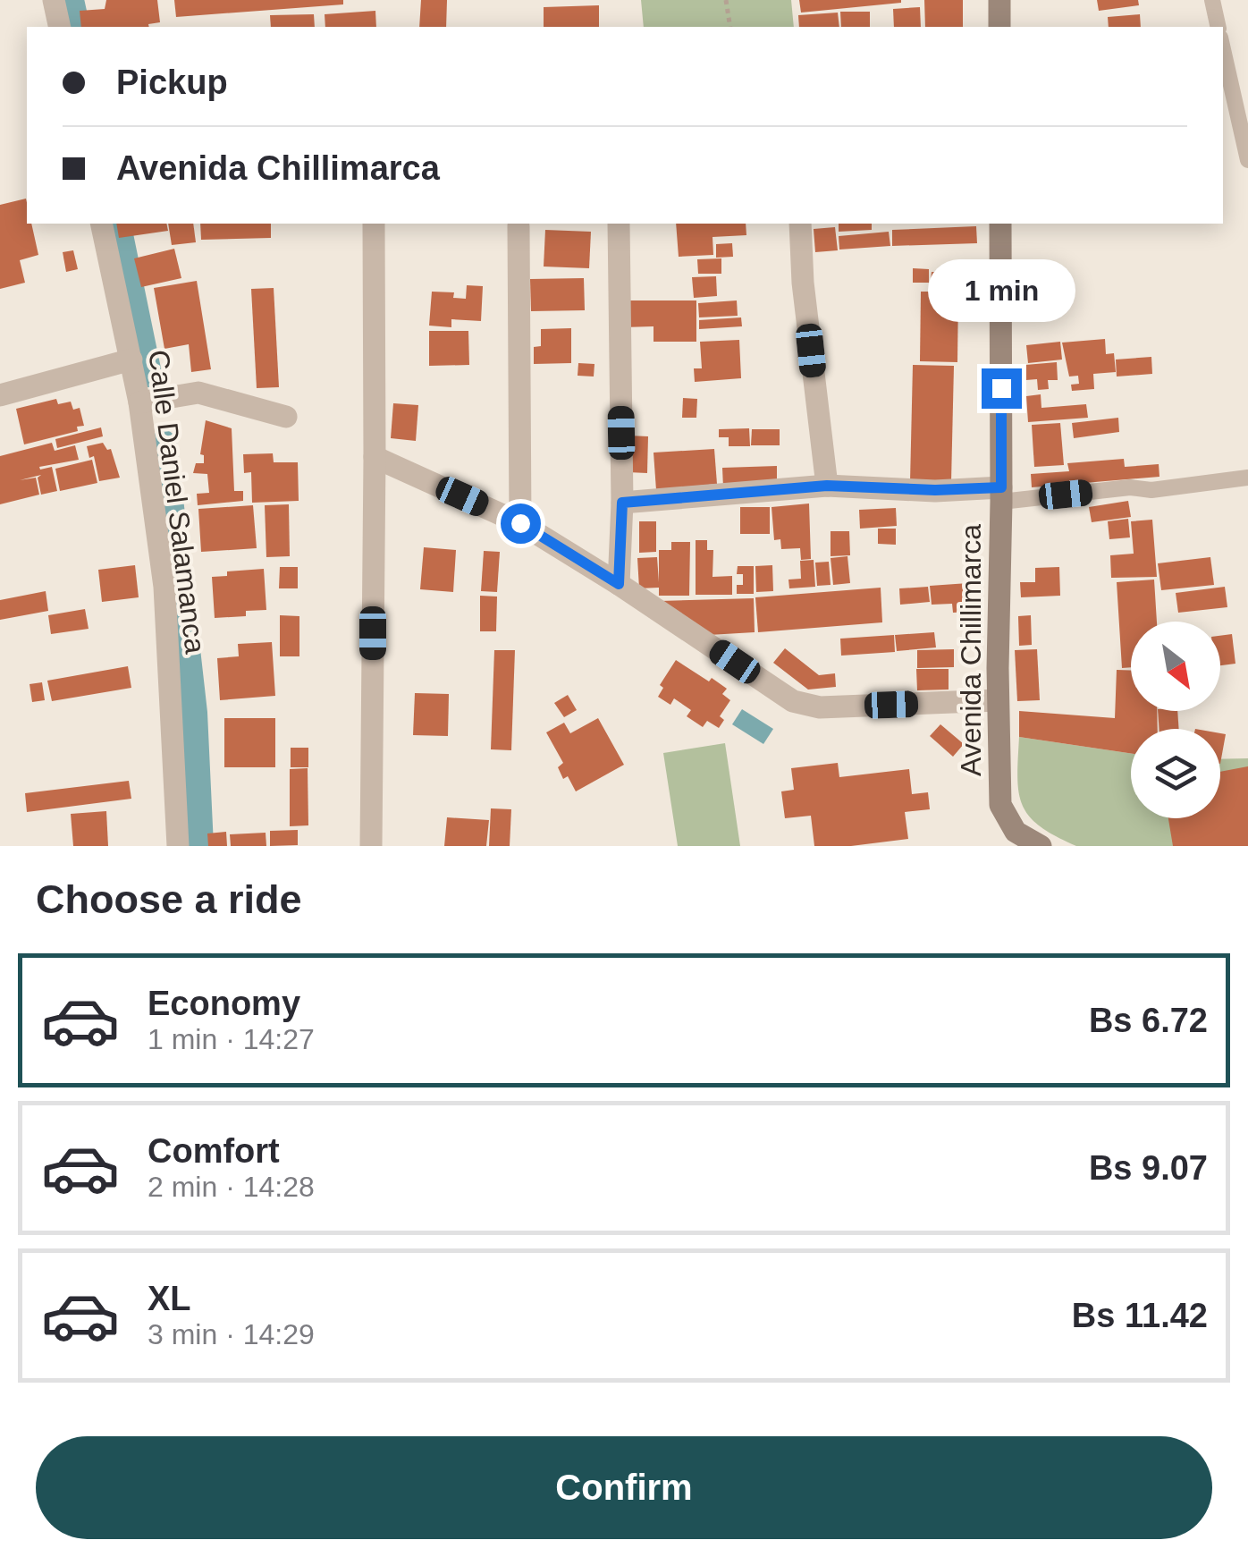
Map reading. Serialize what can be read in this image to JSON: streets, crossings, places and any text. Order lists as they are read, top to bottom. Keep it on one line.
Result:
{"streets":{"main road":["Avenida Chillimarca"],"street":["Calle Daniel Salamanca"]},"north":"bottom right","page":{"banner":["Pickup","Avenida Chillimarca"],"bubble":"1 min","heading":"Choose a ride","list":[{"name":"Economy","note":"1 min · 14:27","value":"Bs 6.72"},{"name":"Comfort","note":"2 min · 14:28","value":"Bs 9.07"},{"name":"XL","note":"3 min · 14:29","value":"Bs 11.42"}],"buttons":"Confirm"}}
